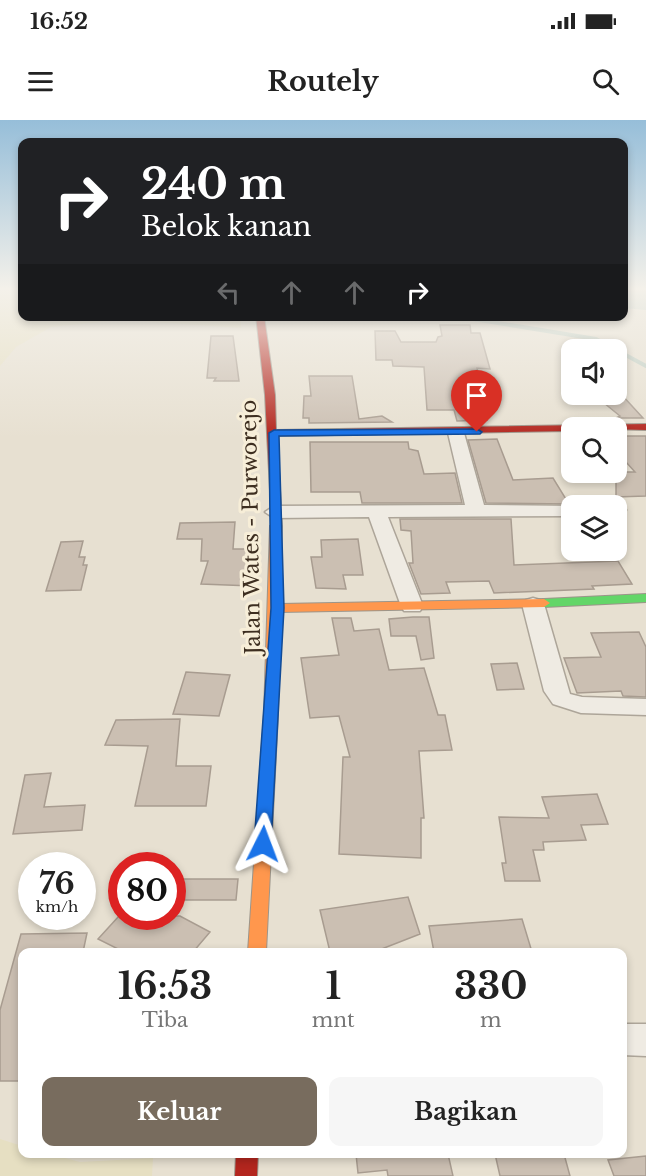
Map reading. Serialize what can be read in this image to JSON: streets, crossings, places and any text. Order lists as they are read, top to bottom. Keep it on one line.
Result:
{"streets":{"main road":["Jalan Wates - Purworejo"]},"page":{"status":"16:52","header":"Routely","turn":["240 m","Belok kanan"],"speed":"76 km/h","limit":"80","eta":["16:53","Tiba","1","mnt","330","m"],"buttons":["Keluar","Bagikan"]}}
